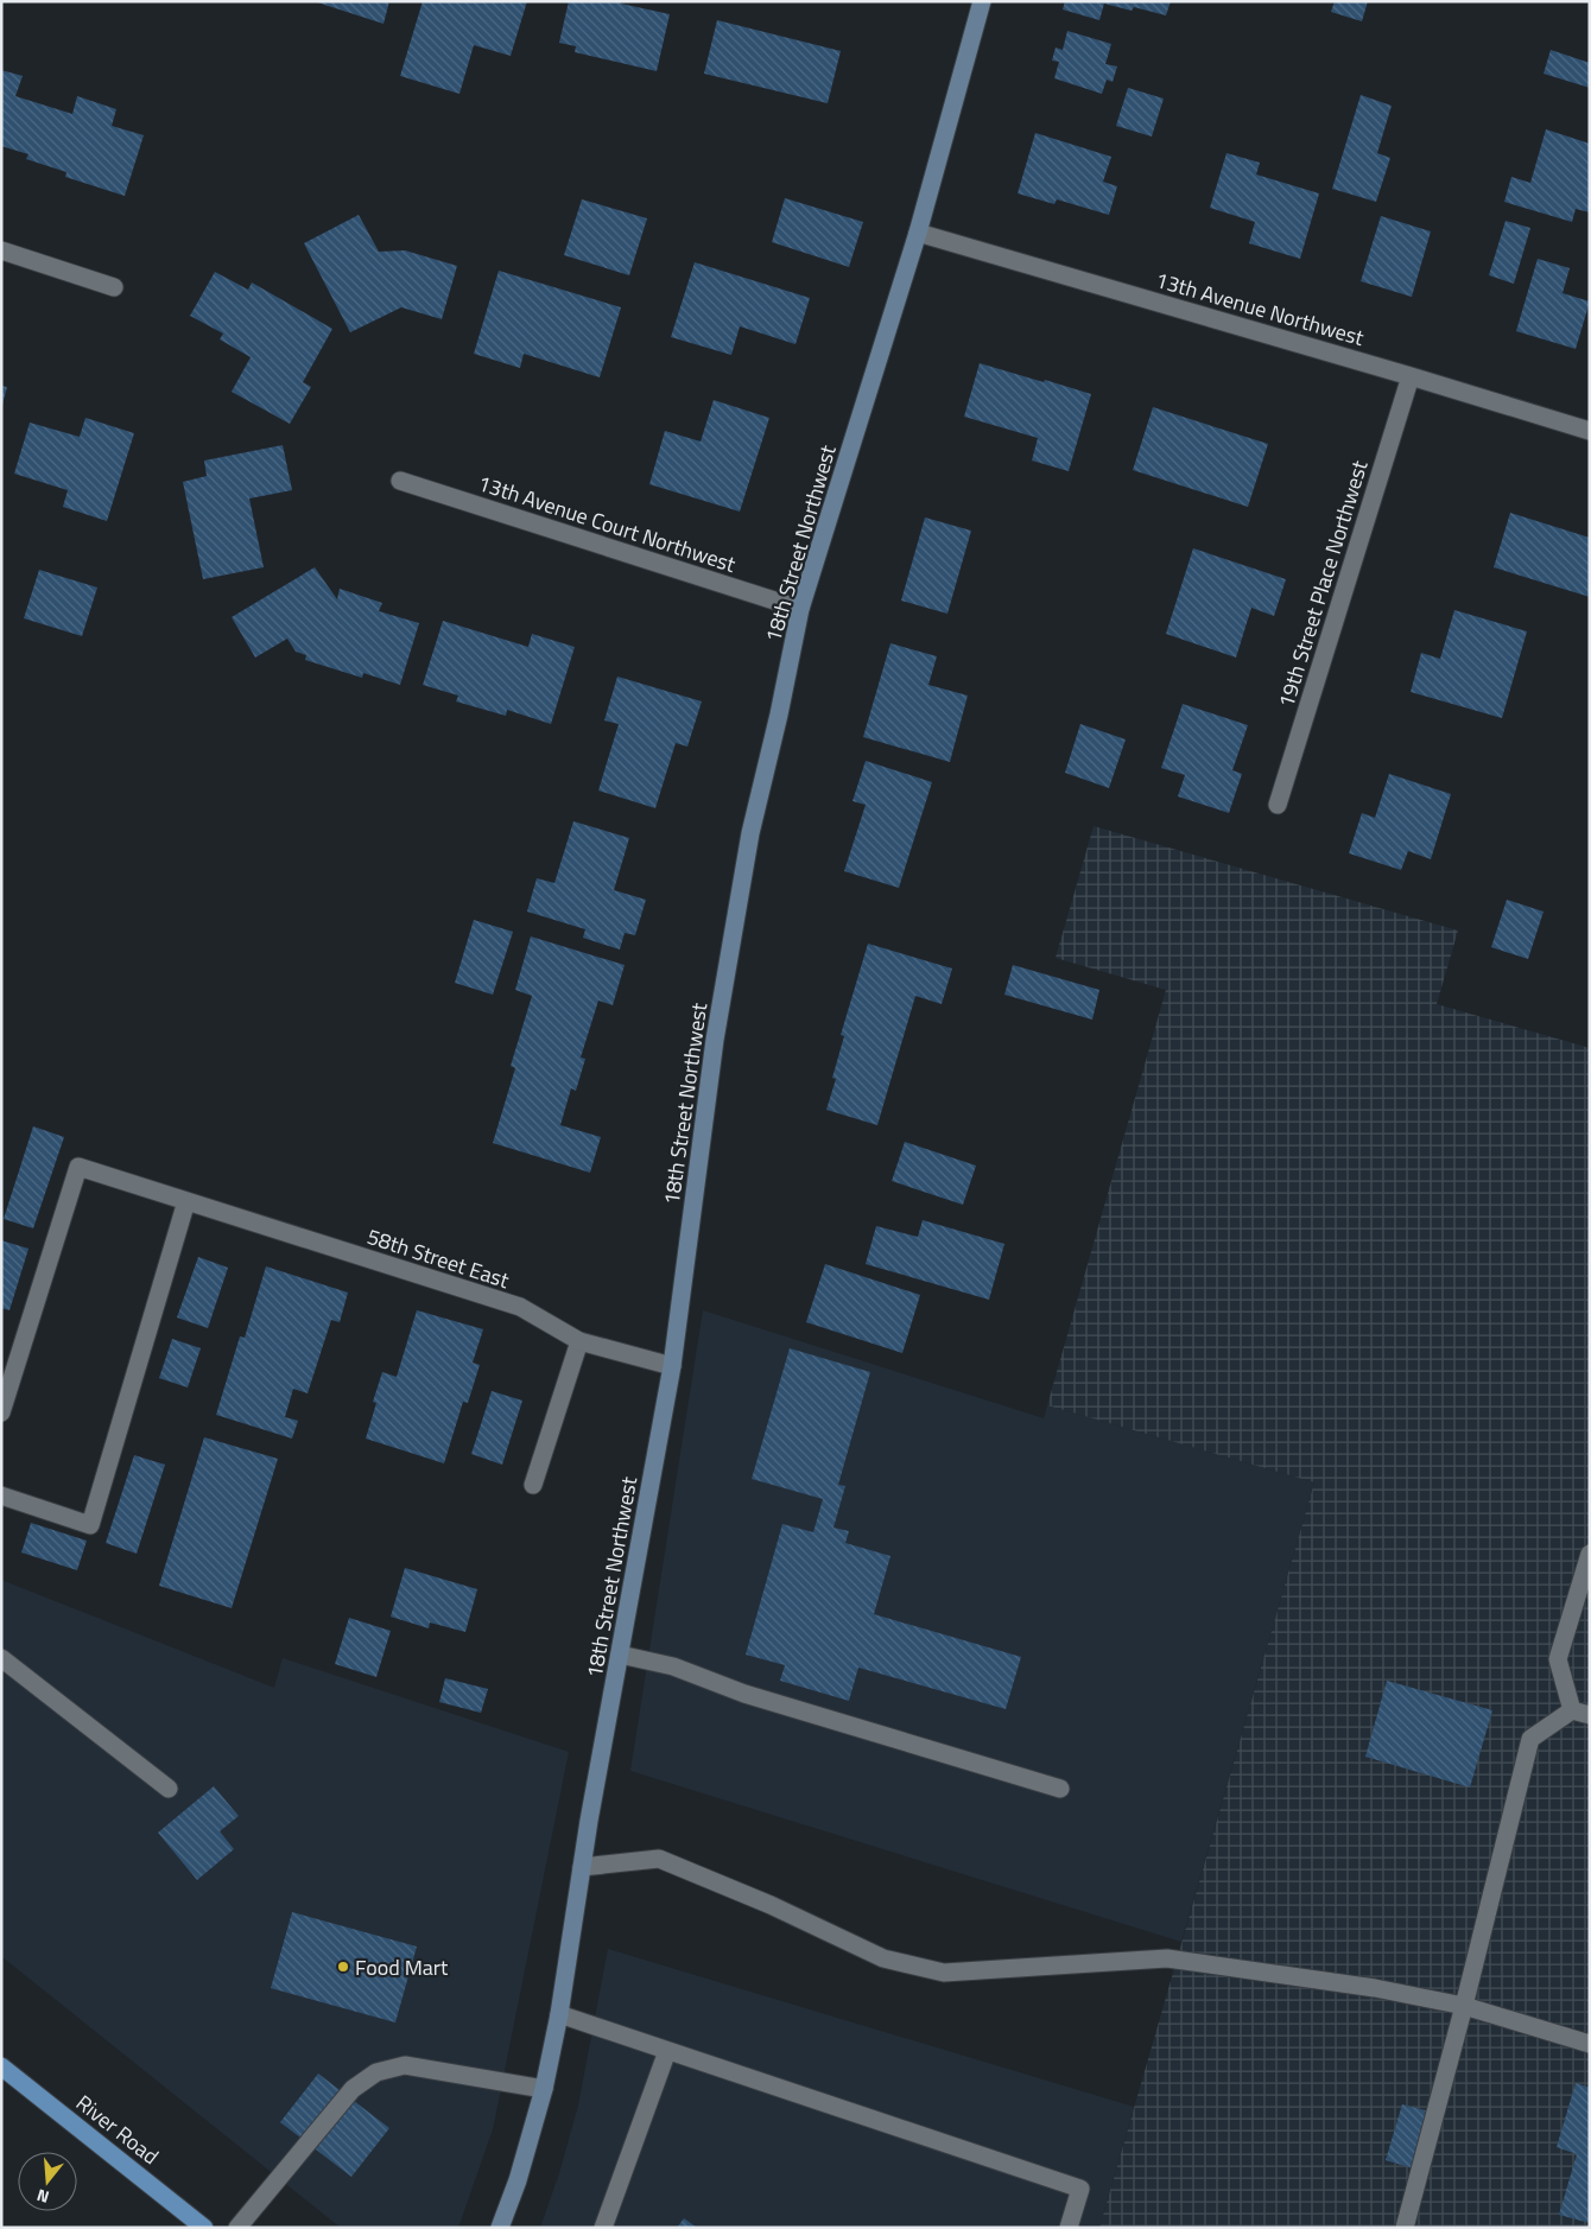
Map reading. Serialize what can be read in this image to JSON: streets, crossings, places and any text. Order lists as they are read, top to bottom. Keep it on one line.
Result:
{"streets":{"main road":["River Road"],"street":["13th Avenue Northwest","13th Avenue Court Northwest","18th Street Northwest","19th Street Place Northwest","58th Street East"]},"crossings":[["13th Avenue Northwest","18th Street Northwest"],["13th Avenue Northwest","19th Street Place Northwest"],["13th Avenue Court Northwest","18th Street Northwest"],["18th Street Northwest","58th Street East"]],"places":["Food Mart"],"north":"bottom"}
